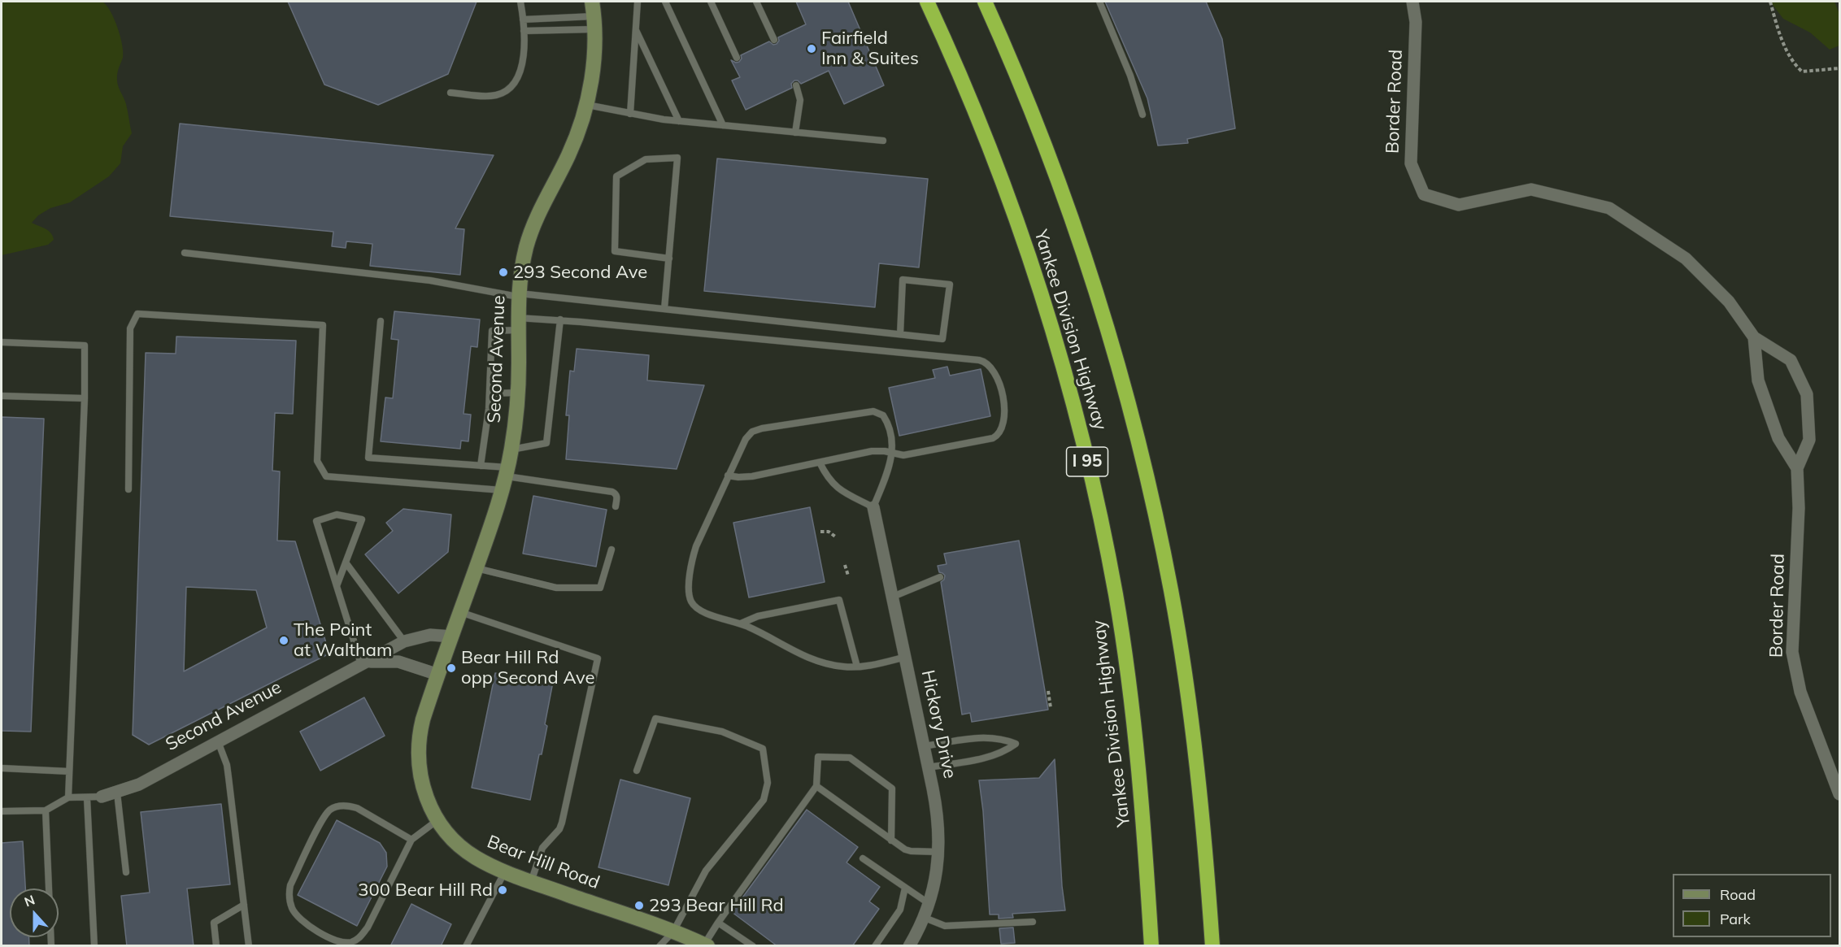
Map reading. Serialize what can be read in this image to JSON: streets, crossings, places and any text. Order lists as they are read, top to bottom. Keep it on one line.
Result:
{"streets":{"highway":["Yankee Division Highway","I 95"],"street":["Border Road","Second Avenue","Hickory Drive","Bear Hill Road"]},"crossings":[["Second Avenue","Bear Hill Road"]],"places":["Fairfield Inn & Suites","293 Second Ave","The Point at Waltham","Bear Hill Rd opp Second Ave","300 Bear Hill Rd","293 Bear Hill Rd"],"legend":["Road","Park"],"north":"top"}
